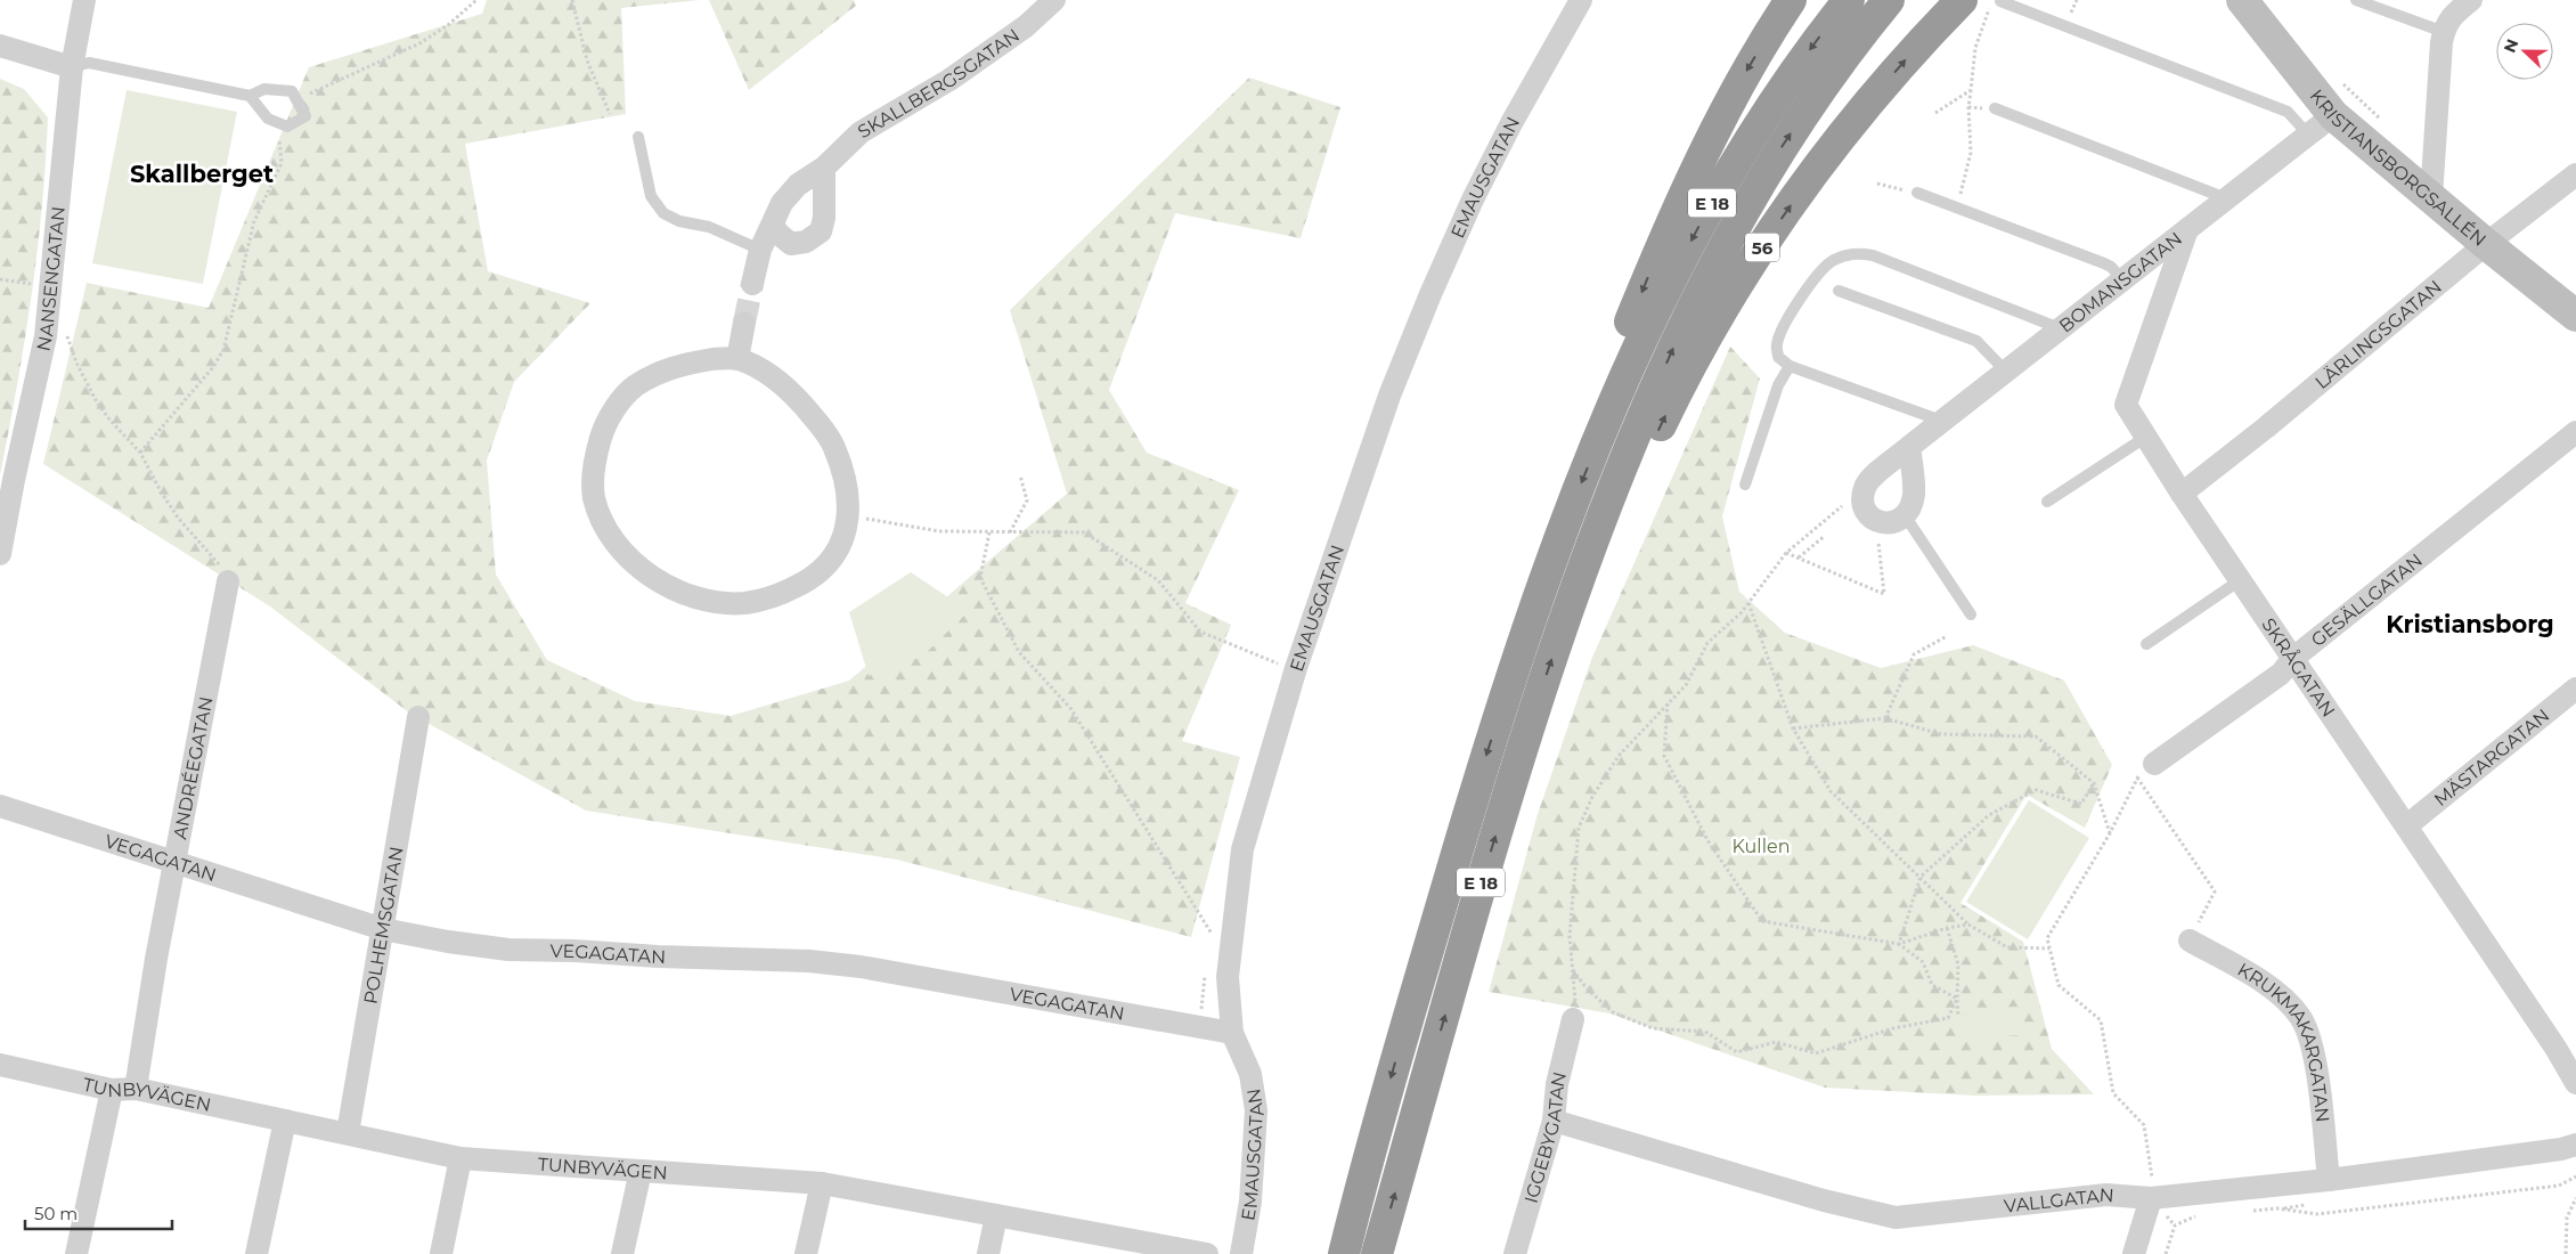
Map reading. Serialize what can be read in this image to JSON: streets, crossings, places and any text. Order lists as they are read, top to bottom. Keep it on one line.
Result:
{"streets":{"highway":["E 18","56"],"street":["SKALLBERGSGATAN","KRISTIANSBORGSALLÉN","EMAUSGATAN","NANSENGATAN","BOMANSGATAN","LÄRLINGSGATAN","GESÄLLGATAN","SKRÅGATAN","MÄSTARGATAN","ANDRÉEGATAN","VEGAGATAN","POLHEMSGATAN","KRUKMAKARGATAN","TUNBYVÄGEN","IGGEBYGATAN","VALLGATAN"]},"crossings":[["KRISTIANSBORGSALLÉN","BOMANSGATAN"],["KRISTIANSBORGSALLÉN","LÄRLINGSGATAN"],["EMAUSGATAN","VEGAGATAN"],["E 18","56"],["BOMANSGATAN","SKRÅGATAN"],["LÄRLINGSGATAN","SKRÅGATAN"],["GESÄLLGATAN","SKRÅGATAN"],["SKRÅGATAN","MÄSTARGATAN"],["ANDRÉEGATAN","VEGAGATAN"],["ANDRÉEGATAN","TUNBYVÄGEN"],["VEGAGATAN","POLHEMSGATAN"],["POLHEMSGATAN","TUNBYVÄGEN"],["KRUKMAKARGATAN","VALLGATAN"],["IGGEBYGATAN","VALLGATAN"]],"districts":["Skallberget","Kristiansborg"],"parks":["Kullen"],"scale_bar":"50 m","north":"left"}
